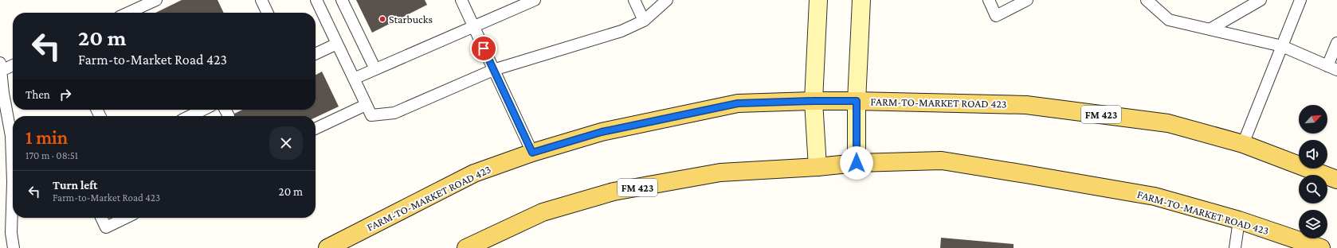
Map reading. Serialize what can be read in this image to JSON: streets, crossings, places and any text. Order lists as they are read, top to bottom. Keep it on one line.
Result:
{"streets":{"main road":["FARM-TO-MARKET ROAD 423","FM 423"]},"places":["Starbucks"],"north":"top right","page":{"turn":["20 m","Farm-to-Market Road 423"],"then":"Then","heading":["1 min","170 m · 08:51"],"list":[{"name":"Turn left","note":"Farm-to-Market Road 423","value":"20 m"}]}}
